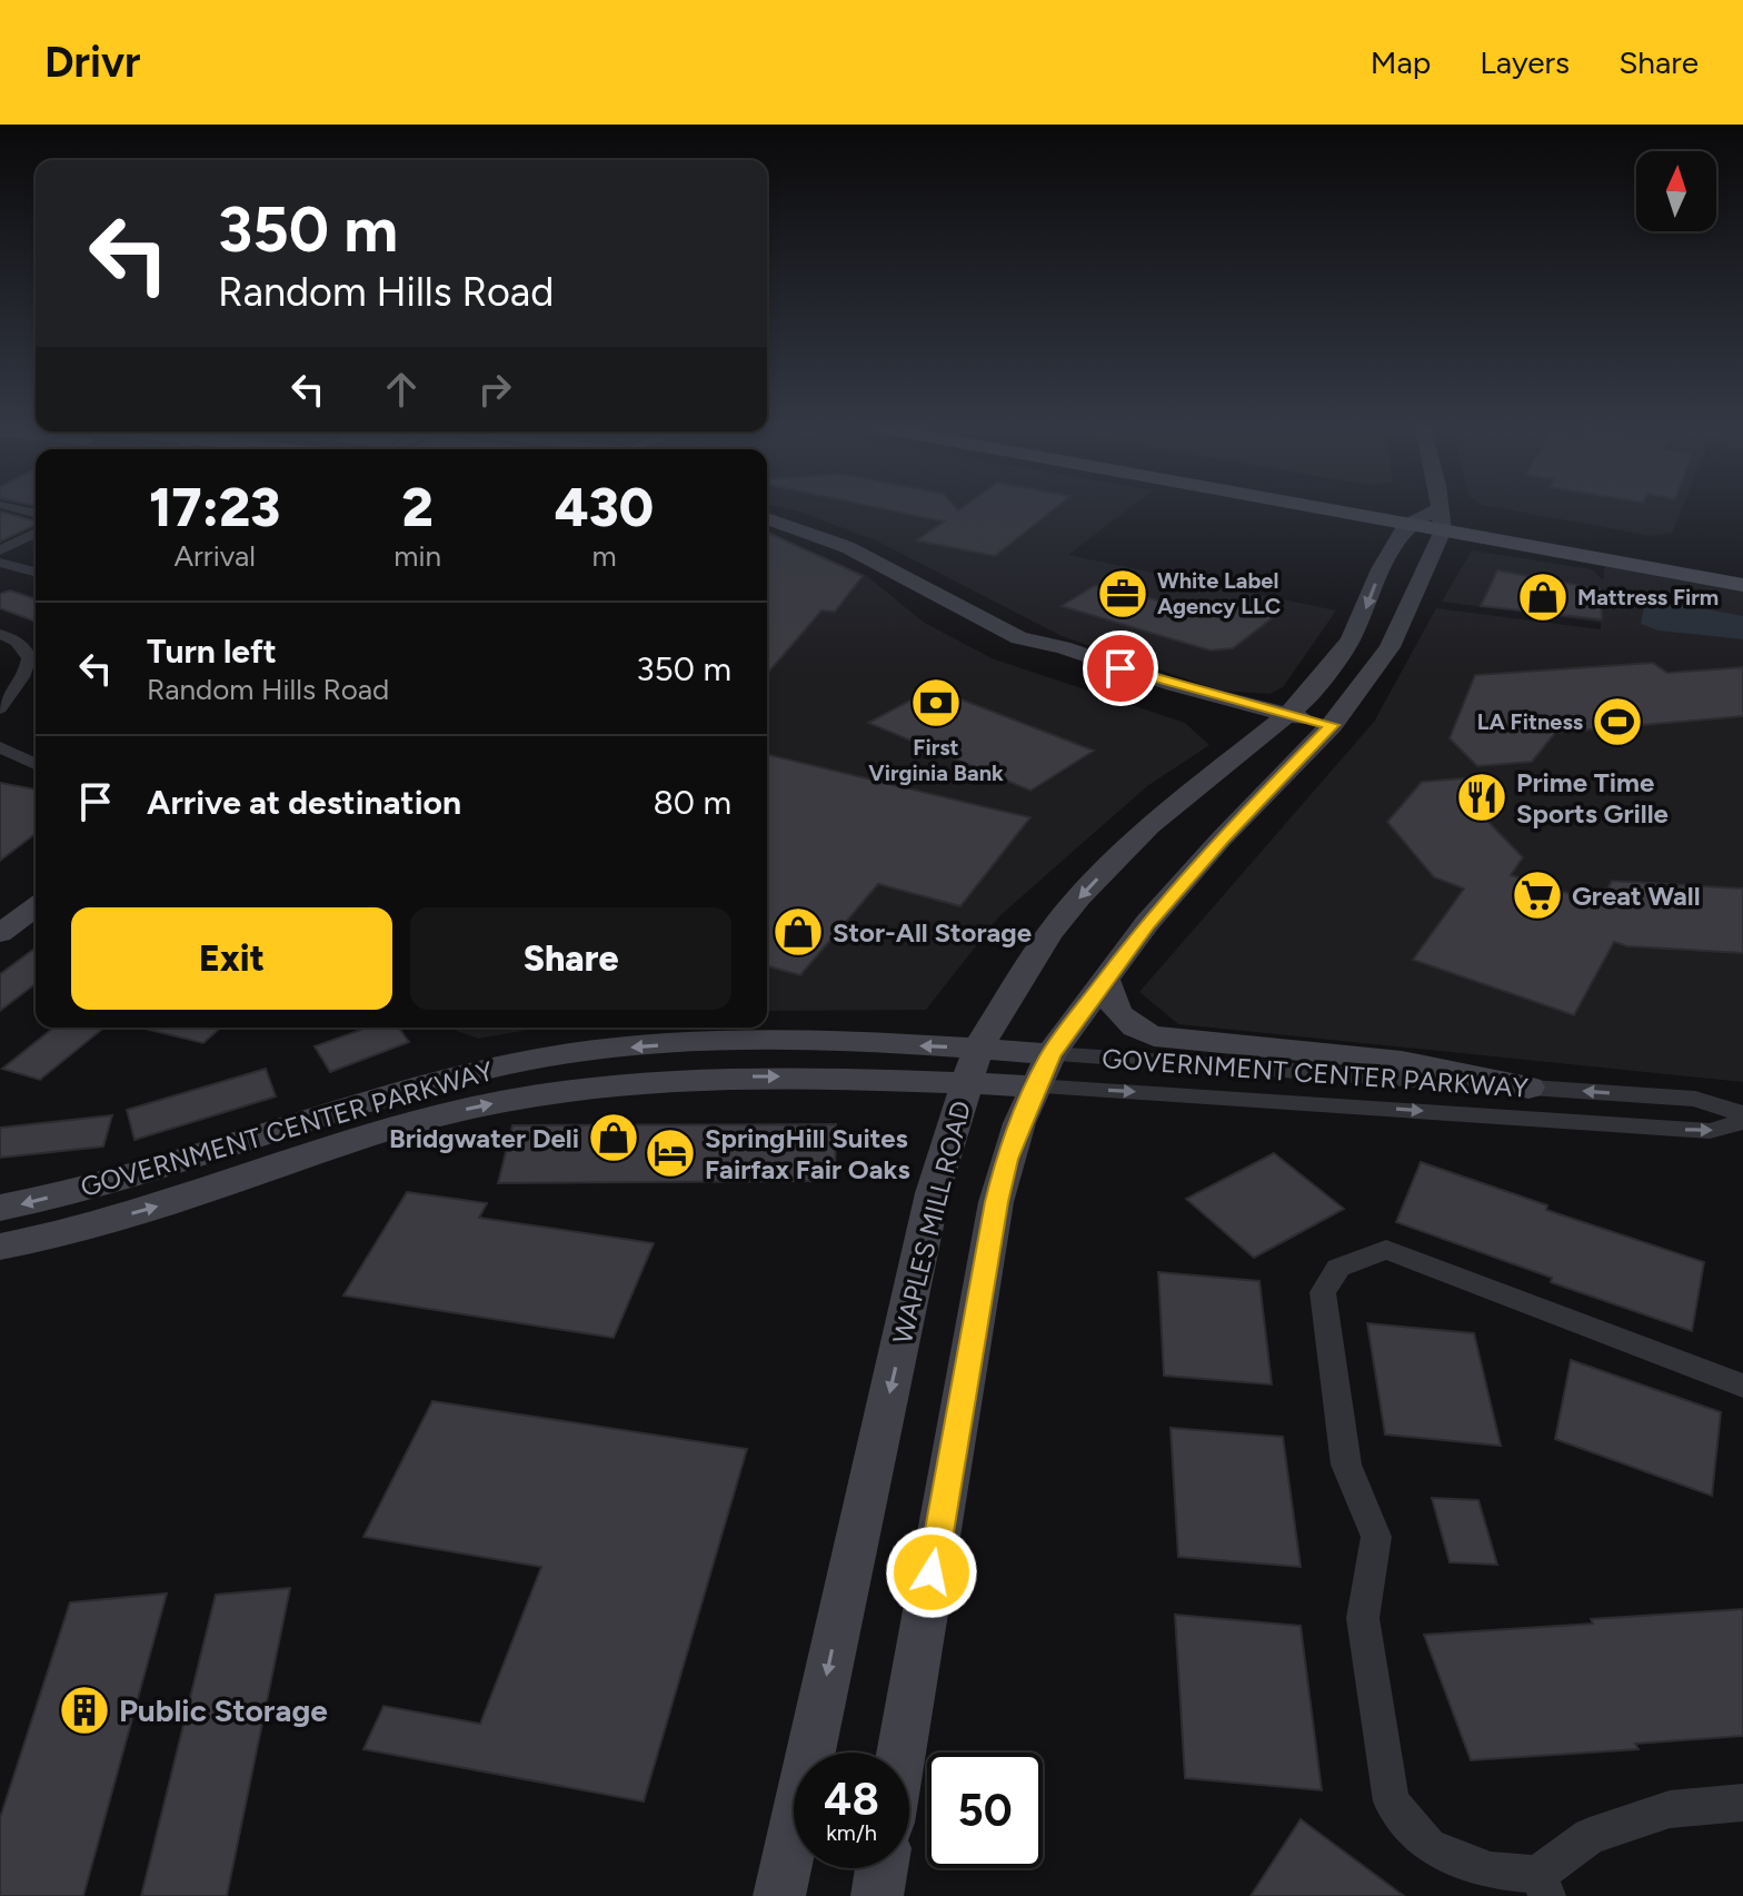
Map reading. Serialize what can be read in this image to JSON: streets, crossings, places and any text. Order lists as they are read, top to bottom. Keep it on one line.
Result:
{"streets":{"main road":["GOVERNMENT CENTER PARKWAY","WAPLES MILL ROAD"]},"crossings":[["GOVERNMENT CENTER PARKWAY","WAPLES MILL ROAD"]],"places":{"office":["White Label Agency LLC"],"shop":["Mattress Firm","Stor-All Storage","Bridgwater Deli"],"bank":["First Virginia Bank"],"sports":["LA Fitness"],"restaurant":["Prime Time Sports Grille"],"supermarket":["Great Wall"],"hotel":["SpringHill Suites Fairfax Fair Oaks"],"building":["Public Storage"]},"north":"top","page":{"header":"Drivr","nav":["Map","Layers","Share"],"turn":["350 m","Random Hills Road"],"eta":["17:23","Arrival","2","min","430","m"],"list":[{"name":"Turn left","note":"Random Hills Road","value":"350 m"},{"name":"Arrive at destination","value":"80 m"}],"buttons":["Exit","Share"],"speed":"48 km/h","limit":"50"}}
